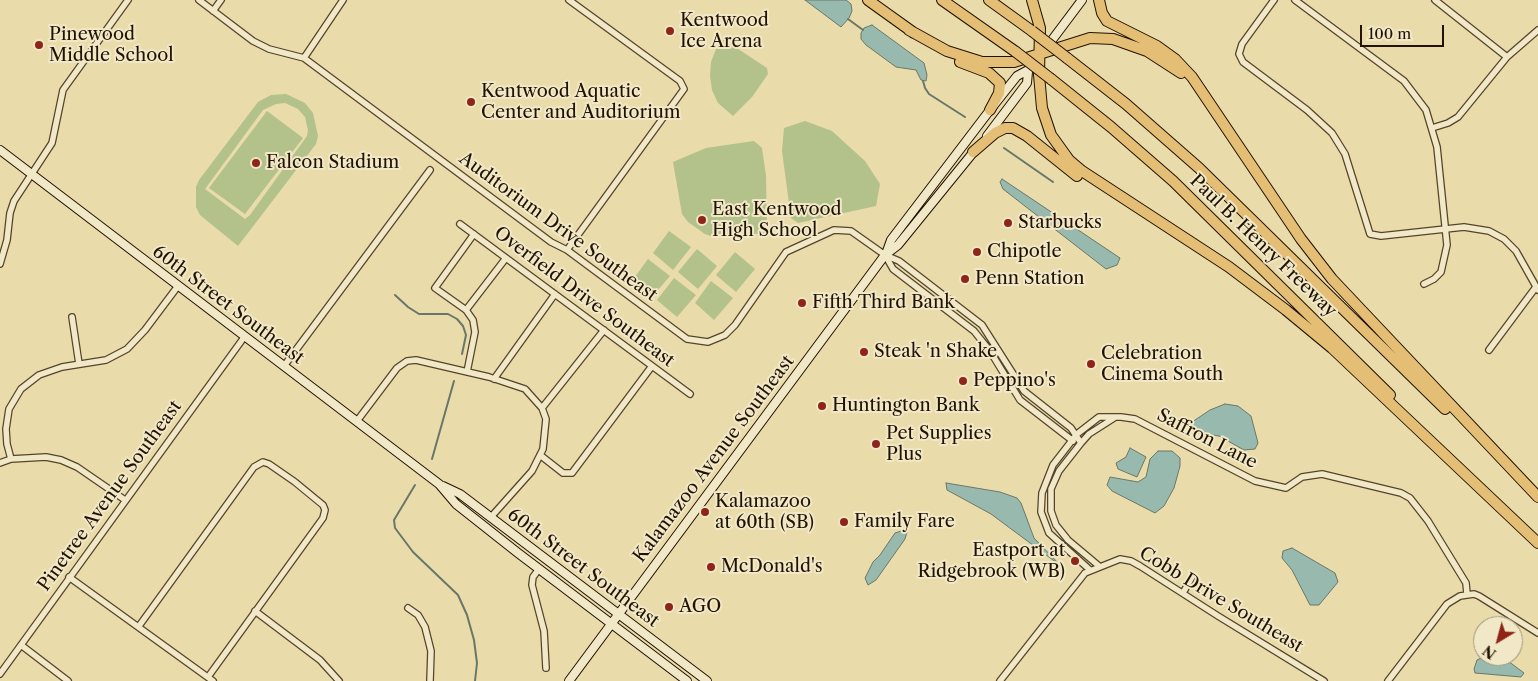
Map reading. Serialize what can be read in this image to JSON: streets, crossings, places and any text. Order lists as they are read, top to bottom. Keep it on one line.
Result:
{"streets":{"highway":["Paul B. Henry Freeway"],"main road":["60th Street Southeast","Kalamazoo Avenue Southeast"],"street":["Auditorium Drive Southeast","Overfield Drive Southeast","Saffron Lane","Pinetree Avenue Southeast","Cobb Drive Southeast"]},"crossings":[["Auditorium Drive Southeast","Kalamazoo Avenue Southeast"],["60th Street Southeast","Kalamazoo Avenue Southeast"],["60th Street Southeast","Pinetree Avenue Southeast"],["Saffron Lane","Cobb Drive Southeast"]],"places":["Kentwood Ice Arena","Pinewood Middle School","Kentwood Aquatic Center and Auditorium","Falcon Stadium","East Kentwood High School","Starbucks","Chipotle","Penn Station","Fifth Third Bank","Steak 'n Shake","Celebration Cinema South","Peppino's","Huntington Bank","Pet Supplies Plus","Kalamazoo at 60th (SB)","Family Fare","Eastport at Ridgebrook (WB)","McDonald's","AGO"],"scale_bar":"100 m","north":"bottom left"}
